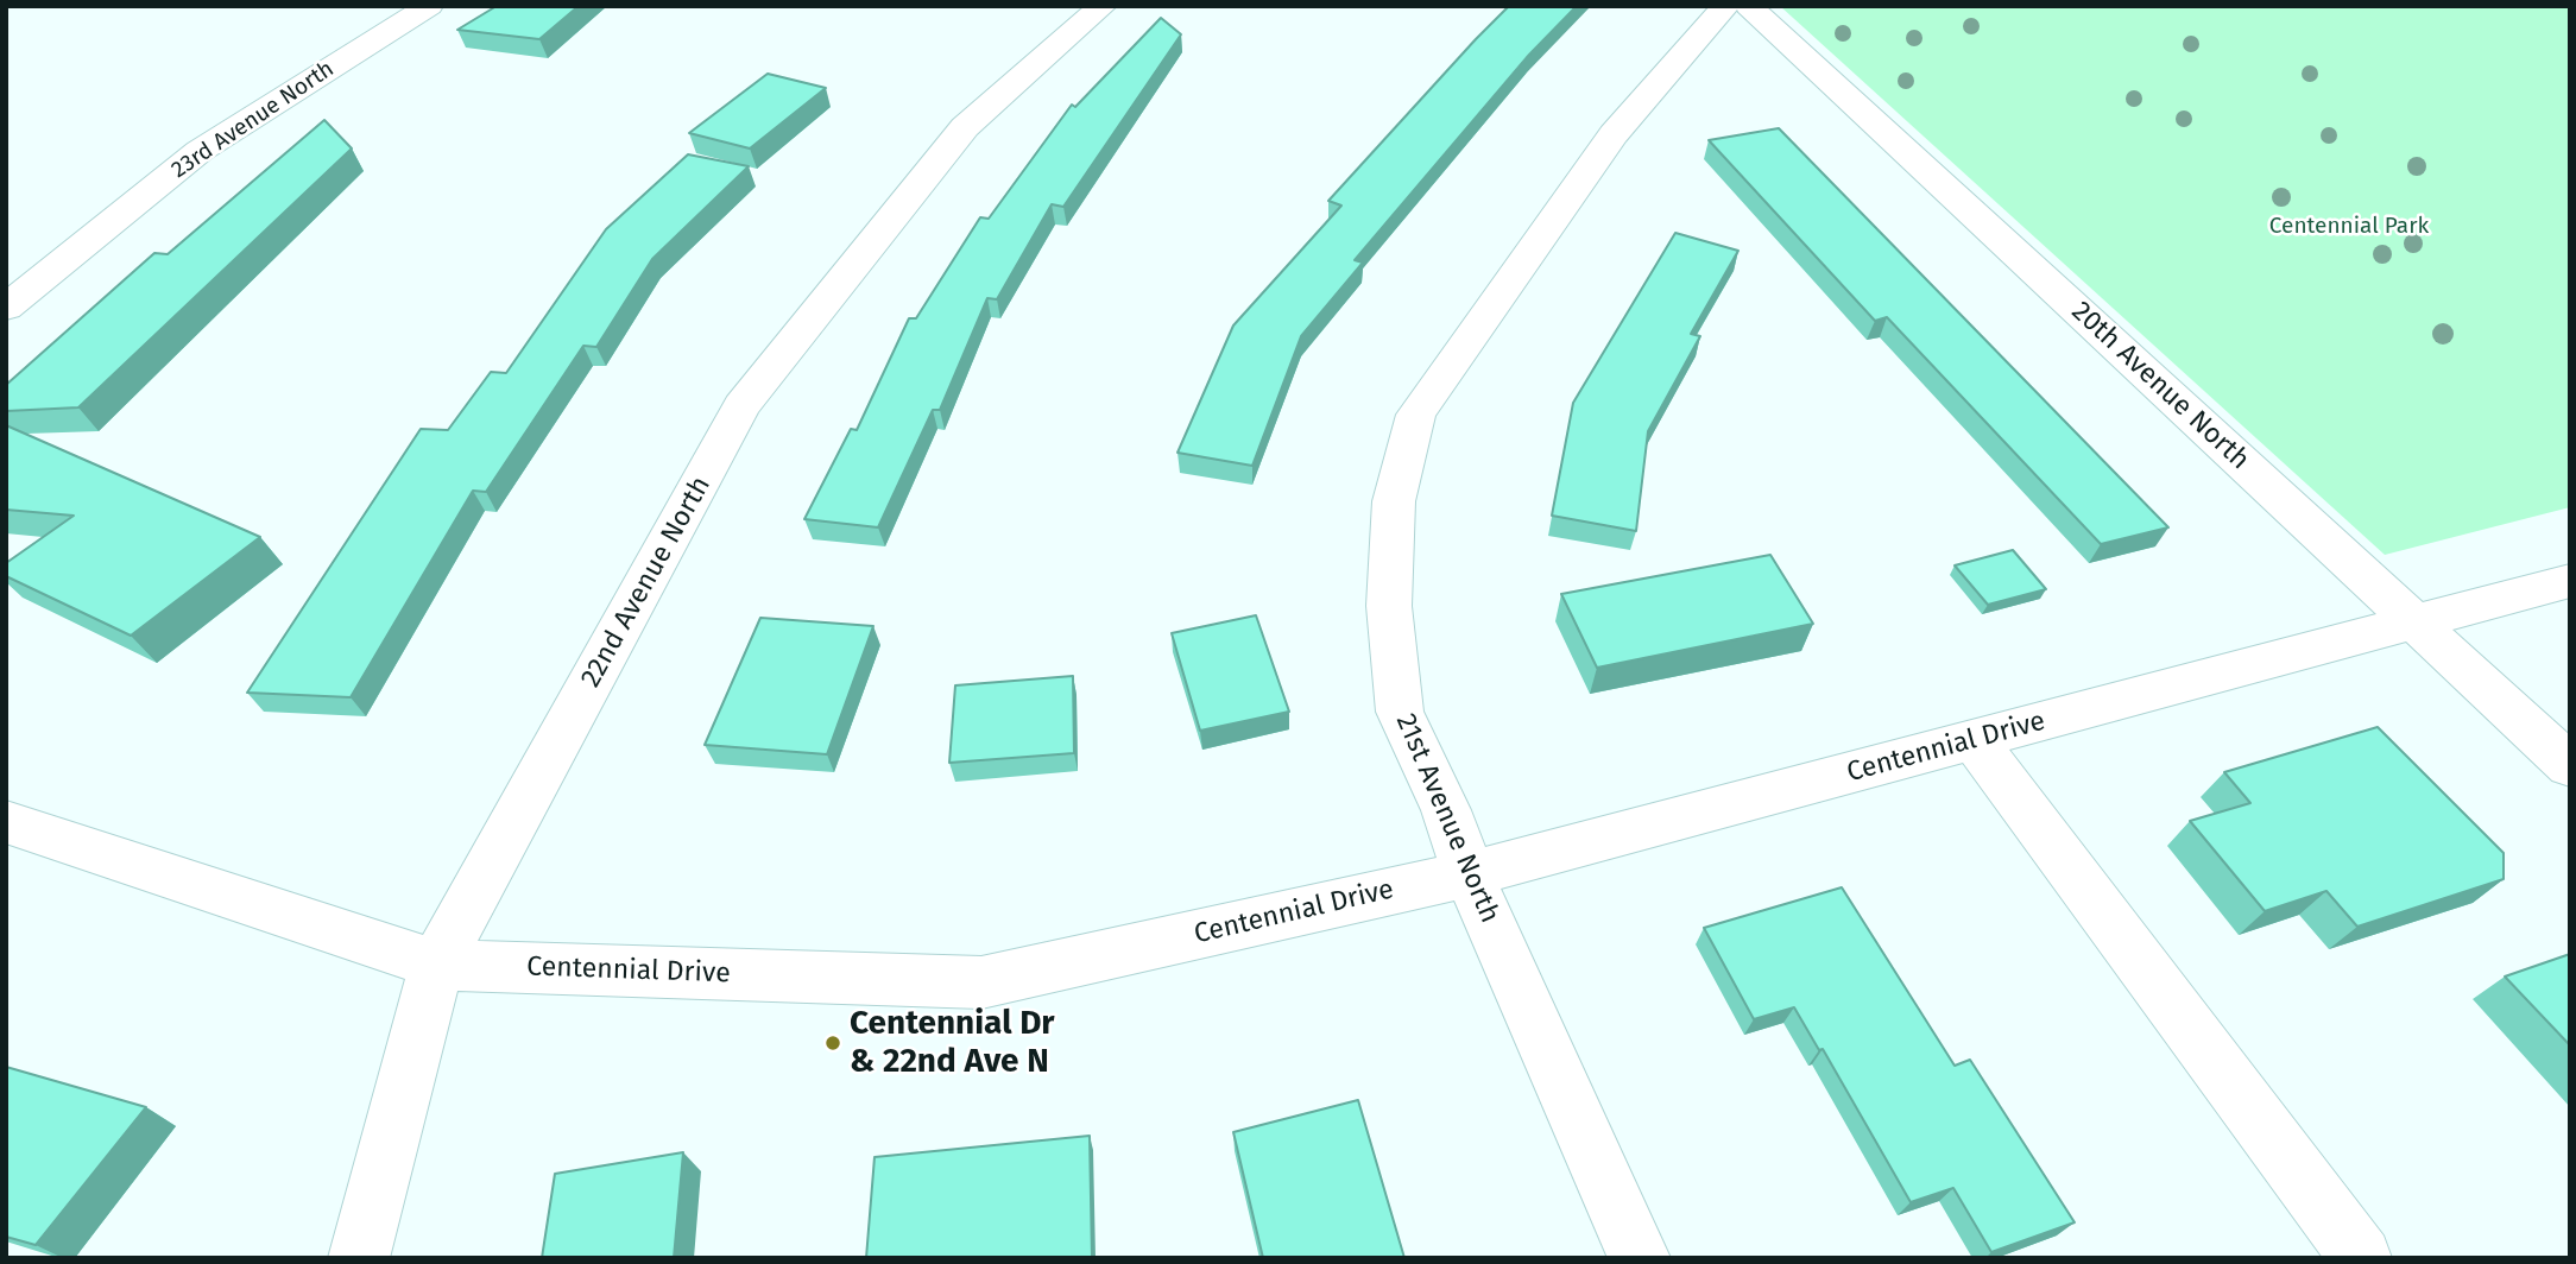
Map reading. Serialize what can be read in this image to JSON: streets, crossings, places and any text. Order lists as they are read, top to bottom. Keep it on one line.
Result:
{"streets":{"street":["23rd Avenue North","20th Avenue North","22nd Avenue North","Centennial Drive","21st Avenue North"]},"crossings":[["20th Avenue North","Centennial Drive"],["22nd Avenue North","Centennial Drive"],["Centennial Drive","21st Avenue North"]],"parks":["Centennial Park"],"places":["Centennial Dr & 22nd Ave N"]}
